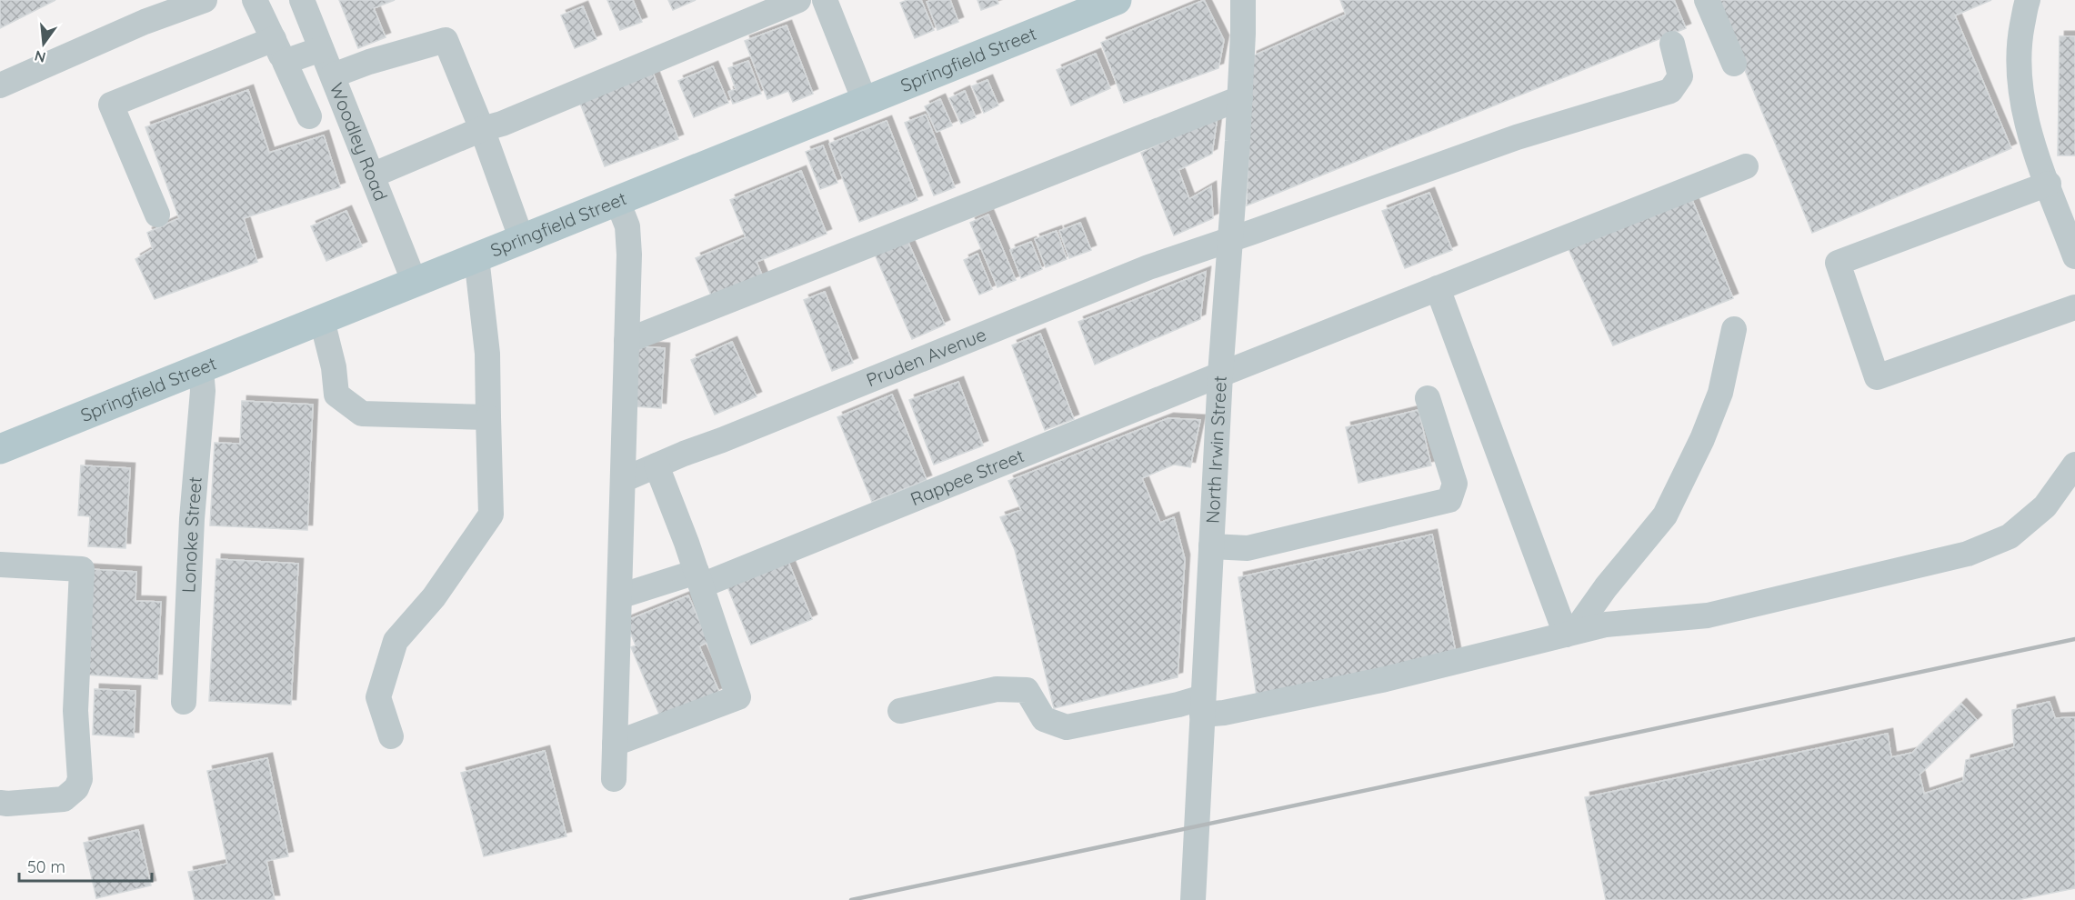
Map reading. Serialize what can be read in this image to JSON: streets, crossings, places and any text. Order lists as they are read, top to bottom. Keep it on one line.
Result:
{"streets":{"main road":["Springfield Street"],"street":["Woodley Road","Pruden Avenue","North Irwin Street","Rappee Street","Lonoke Street"]},"crossings":[["Springfield Street","Woodley Road"],["Springfield Street","Lonoke Street"],["Pruden Avenue","North Irwin Street"],["North Irwin Street","Rappee Street"]],"scale_bar":"50 m","north":"bottom"}
